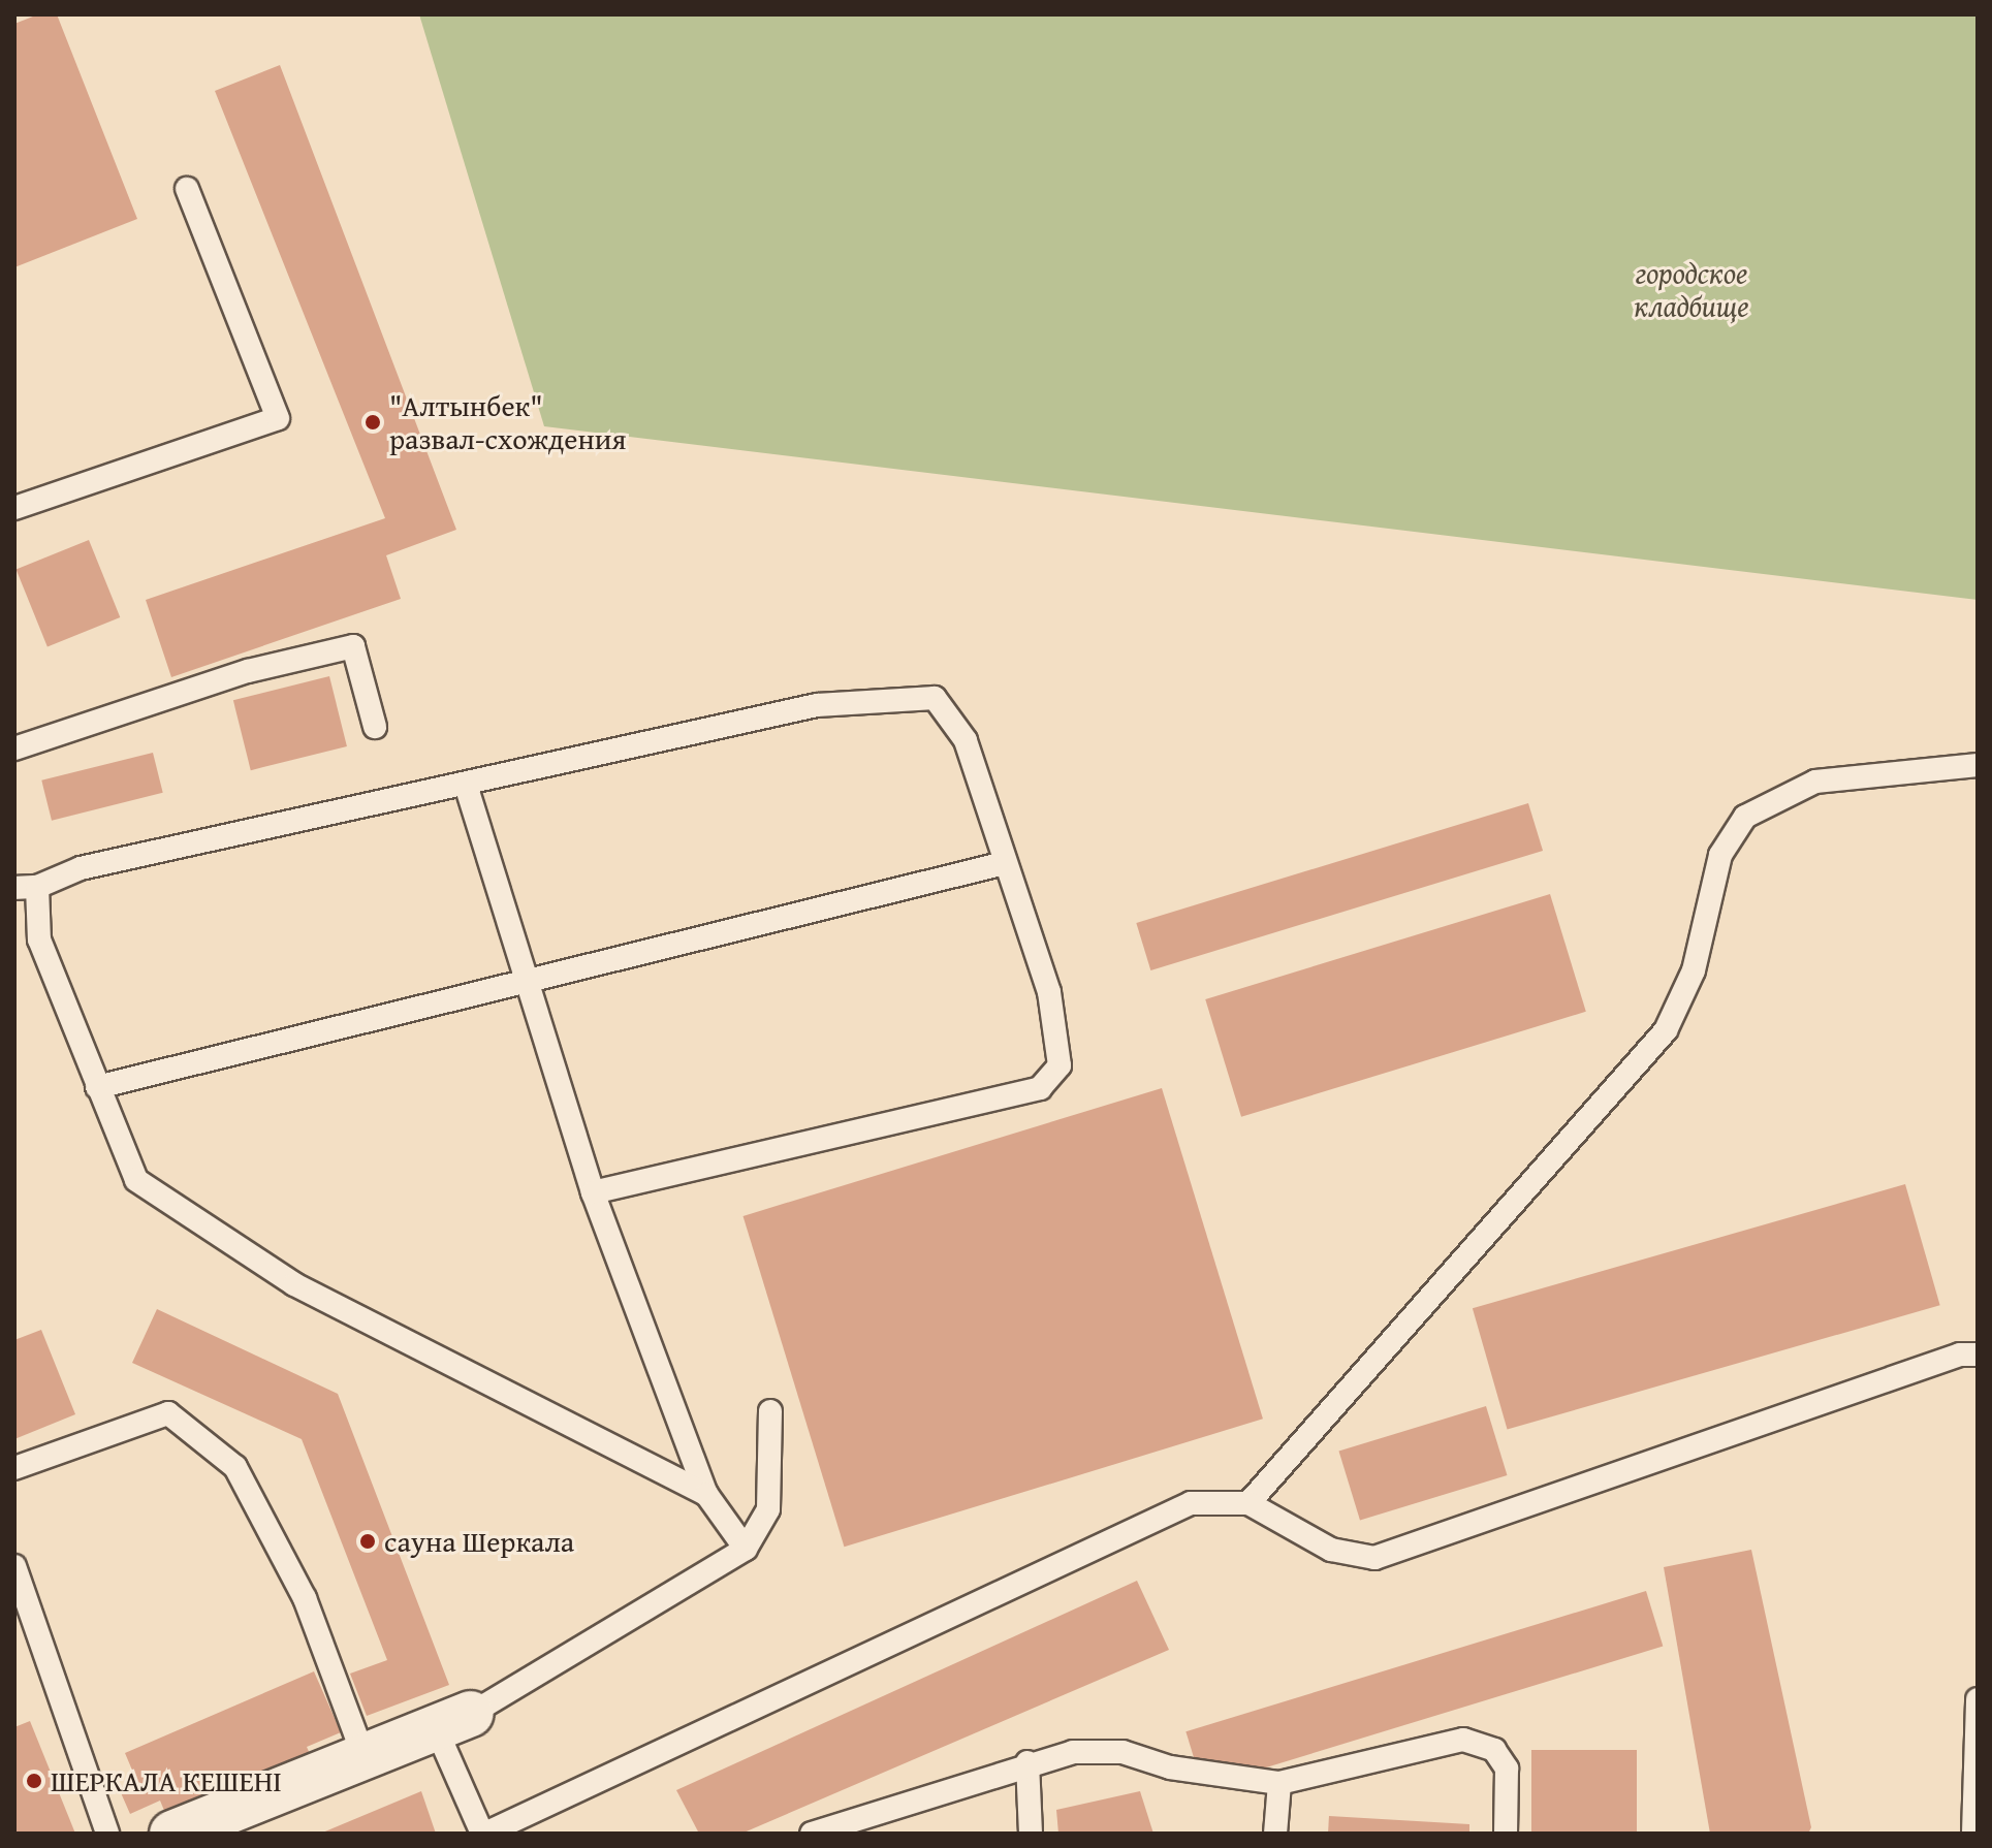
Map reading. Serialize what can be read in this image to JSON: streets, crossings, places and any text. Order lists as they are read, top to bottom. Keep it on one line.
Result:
{"parks":["городское кладбище"],"places":["\"Алтынбек\" развал-схождения","сауна Шеркала","ШЕРКАЛА КЕШЕНІ"]}
